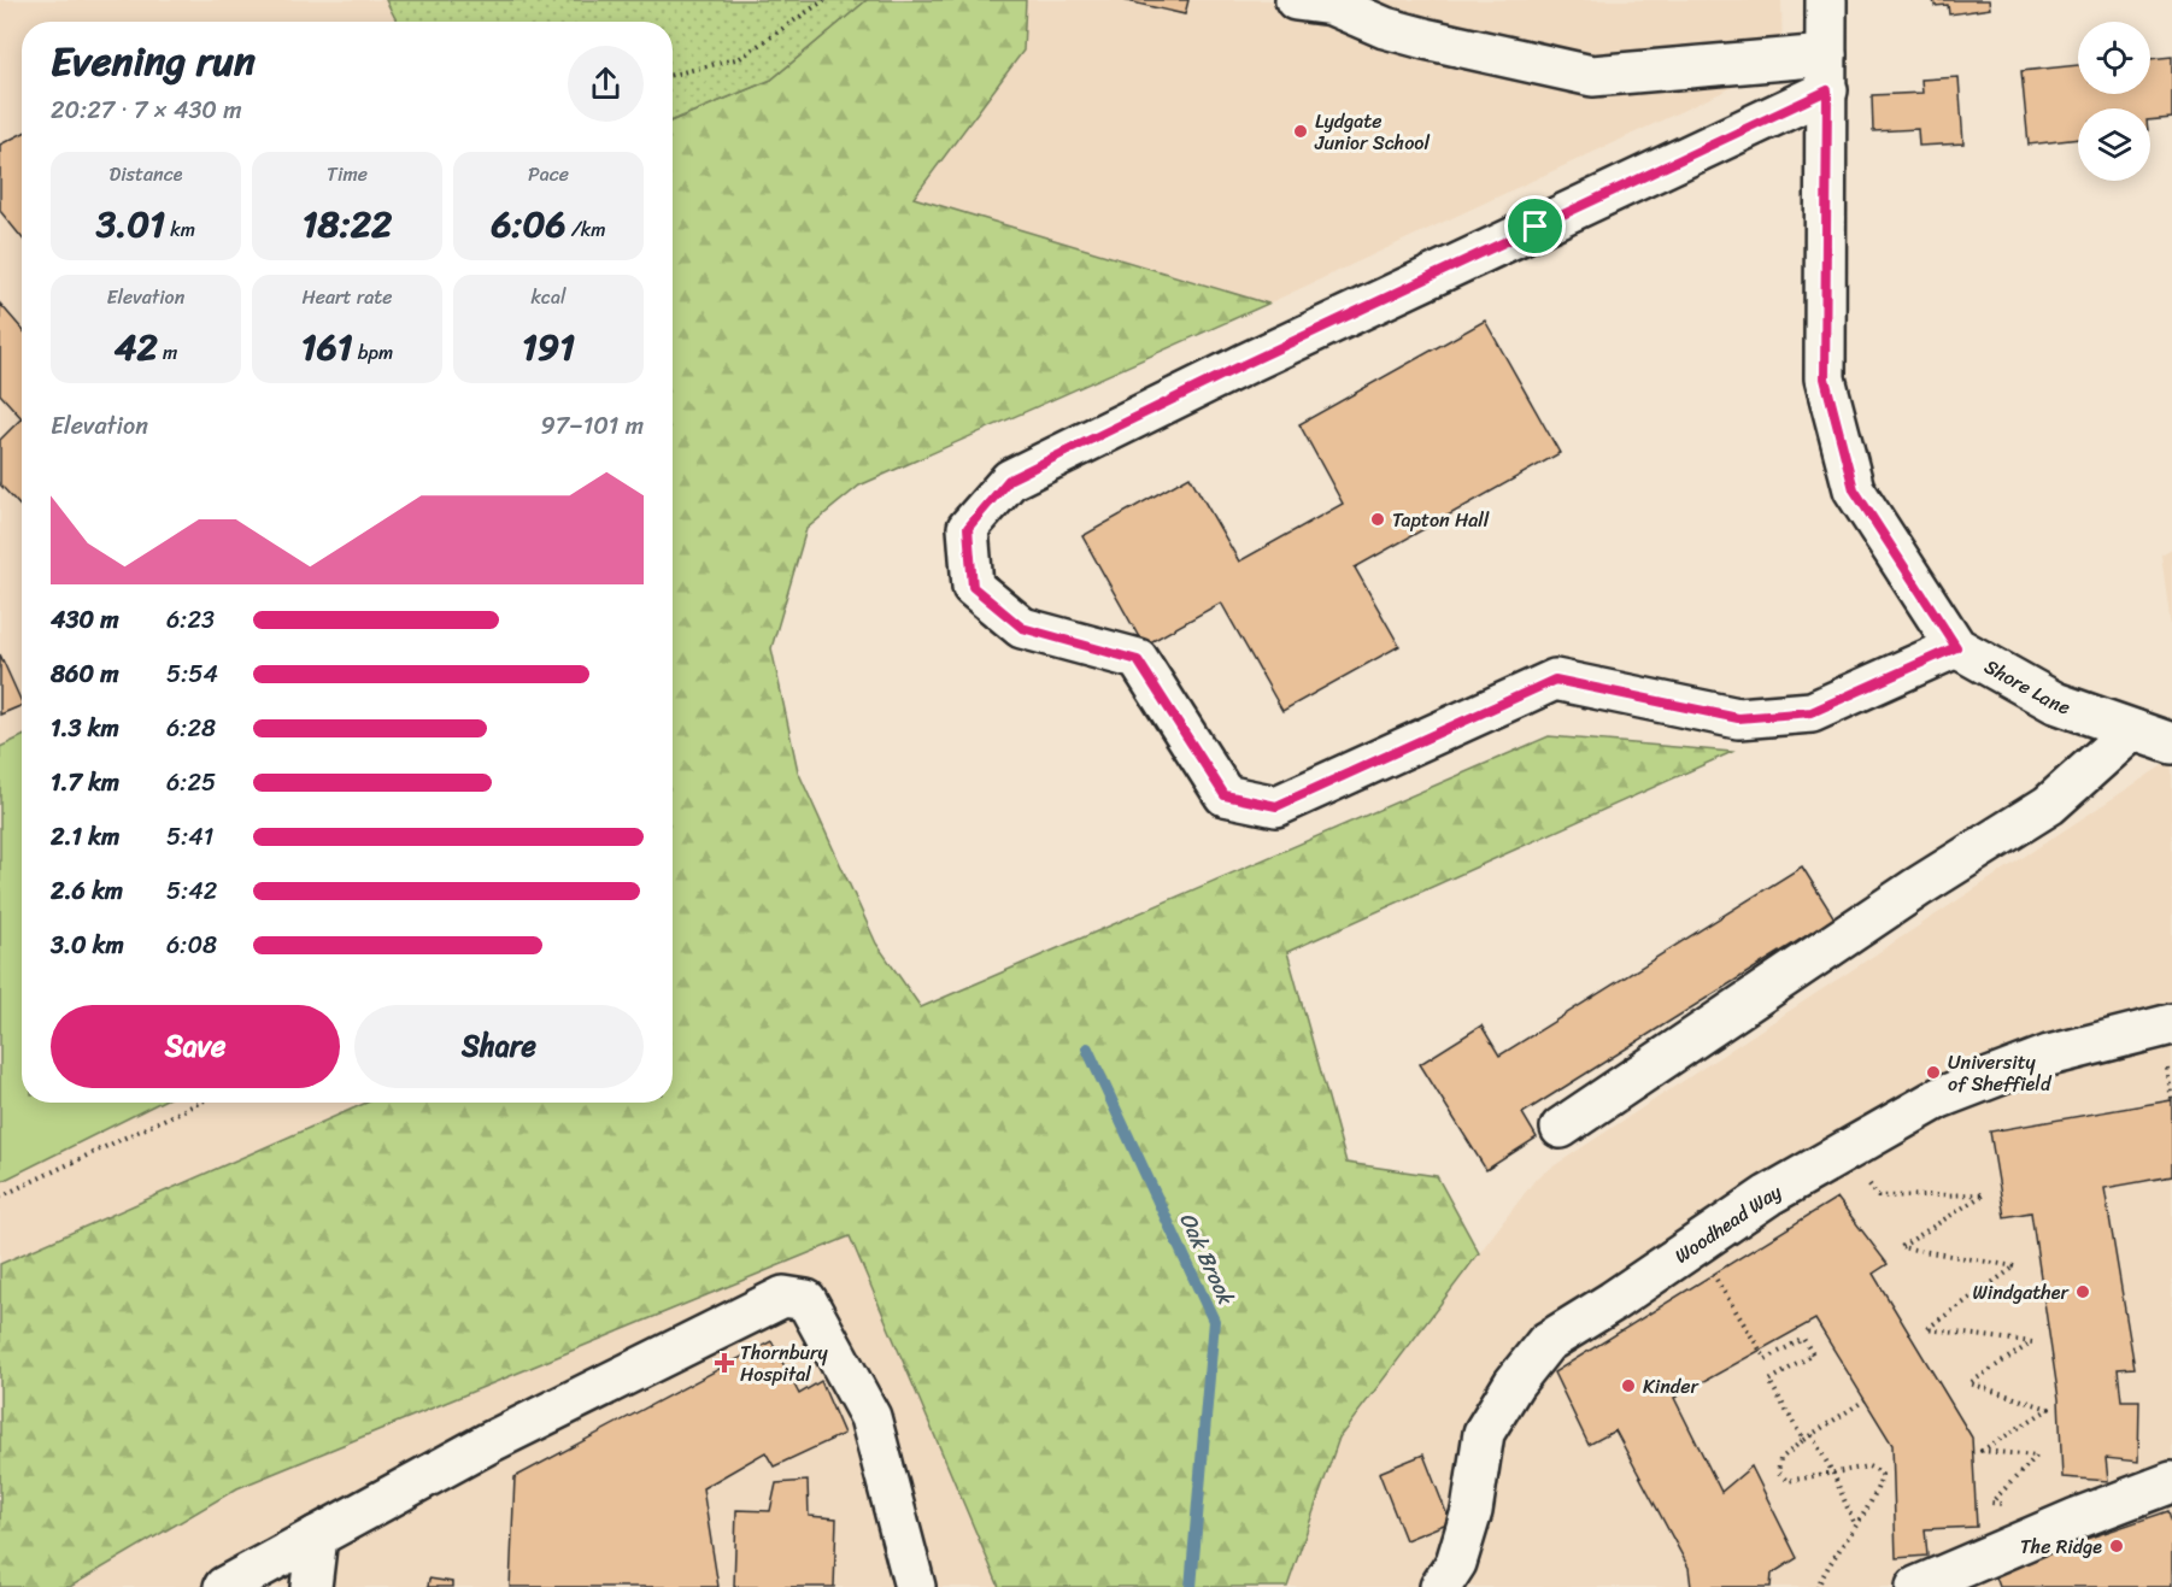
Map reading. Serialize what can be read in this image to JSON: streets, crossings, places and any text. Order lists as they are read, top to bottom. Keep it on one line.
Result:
{"streets":{"street":["Shore Lane","Woodhead Way"]},"water":["Oak Brook"],"places":{"other":["Lydgate Junior School","Tapton Hall","University of Sheffield","Windgather","Kinder","The Ridge"],"health":["Thornbury Hospital"]},"page":{"heading":["Evening run","20:27 · 7 × 430 m"],"stats":[["Distance","3.01 km"],["Time","18:22"],["Pace","6:06 /km"],["Elevation","42 m"],["Heart rate","161 bpm"],["kcal","191"]],"chart":["Elevation","97–101 m"],"list":[{"name":"430 m","note":"6:23"},{"name":"860 m","note":"5:54"},{"name":"1.3 km","note":"6:28"},{"name":"1.7 km","note":"6:25"},{"name":"2.1 km","note":"5:41"},{"name":"2.6 km","note":"5:42"},{"name":"3.0 km","note":"6:08"}],"buttons":["Save","Share"]}}
